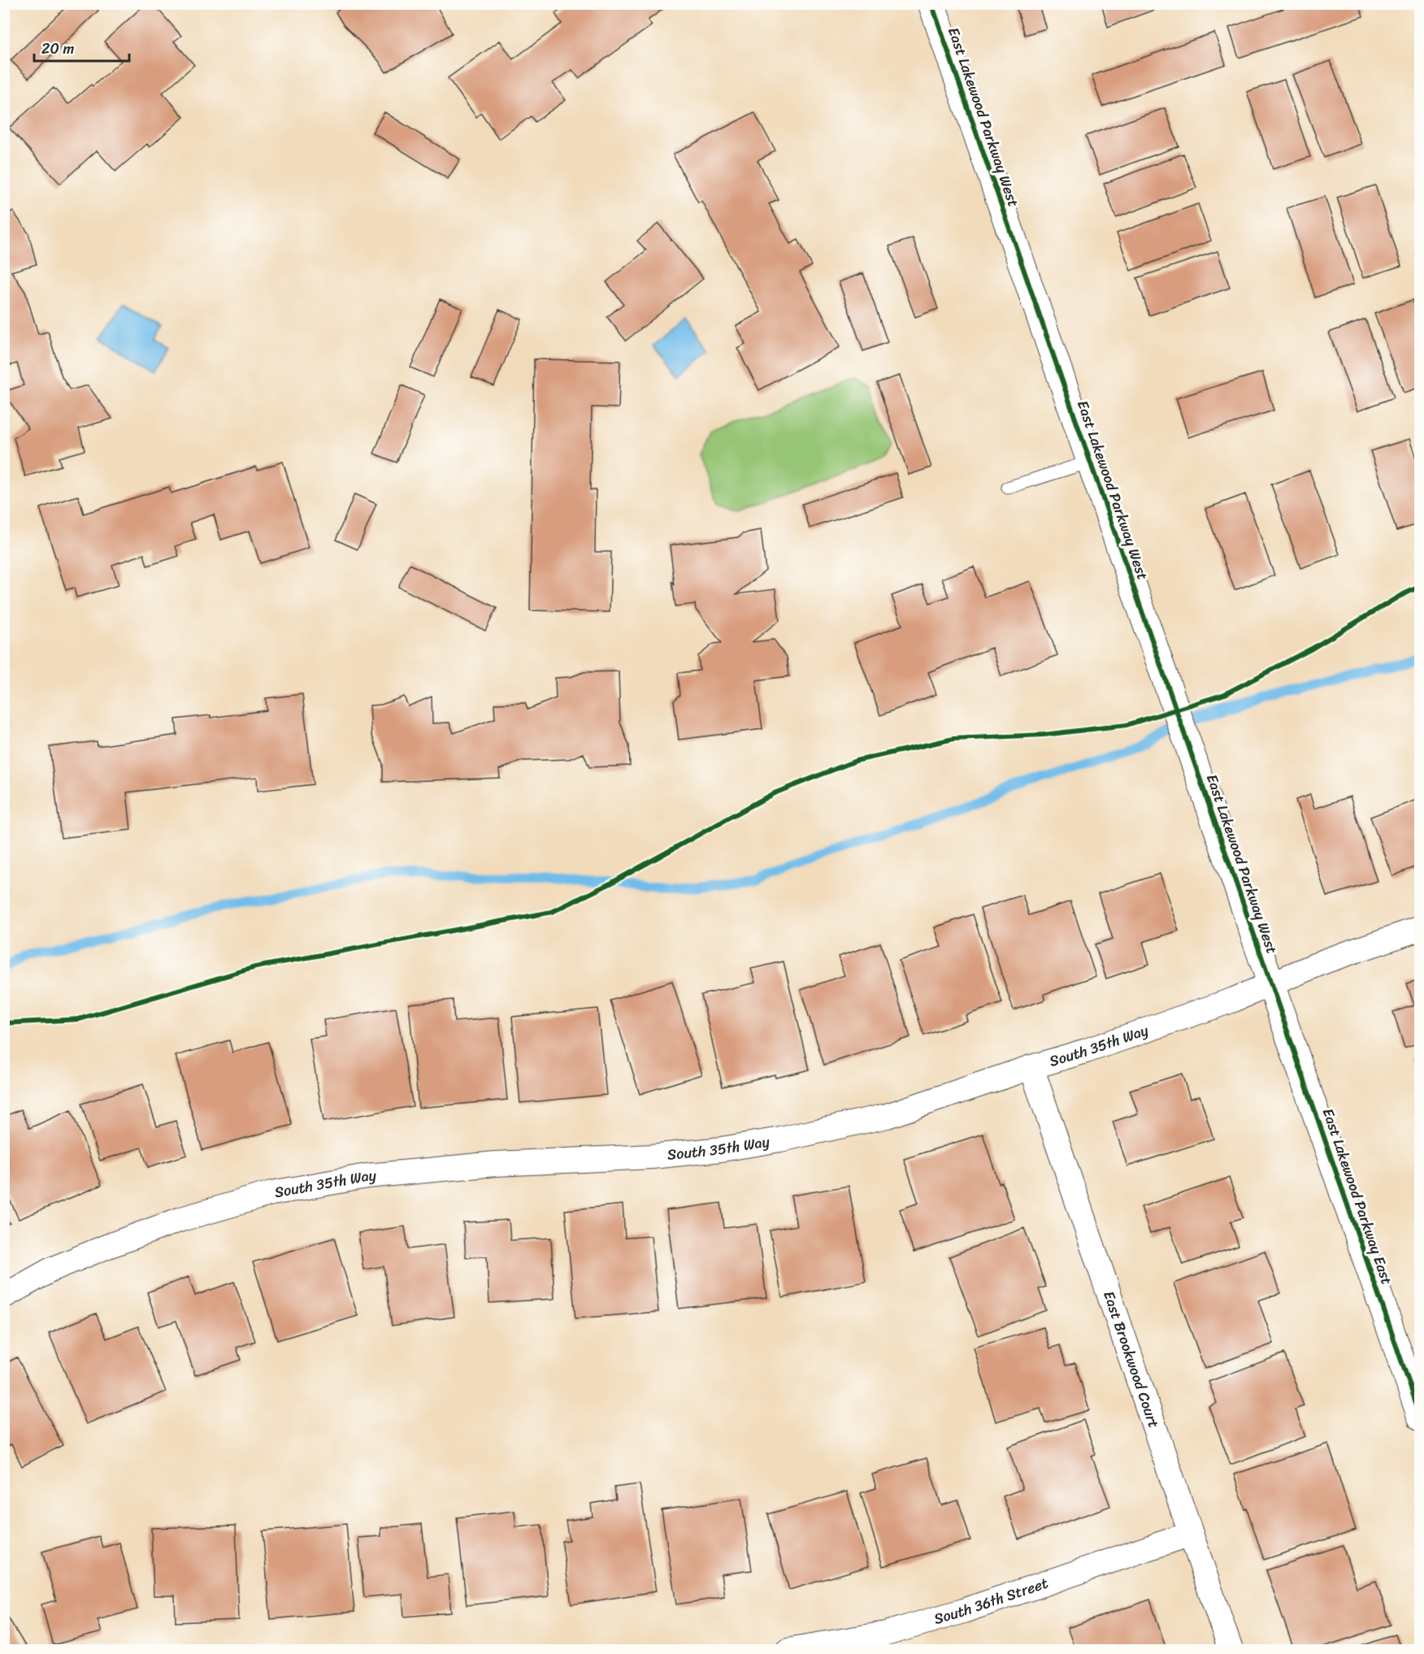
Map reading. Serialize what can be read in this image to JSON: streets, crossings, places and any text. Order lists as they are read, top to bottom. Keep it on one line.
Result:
{"streets":{"street":["East Lakewood Parkway West","South 35th Way","East Lakewood Parkway East","East Brookwood Court","South 36th Street"]},"crossings":[["East Lakewood Parkway West","South 35th Way"],["East Lakewood Parkway West","East Lakewood Parkway East"],["South 35th Way","East Lakewood Parkway East"],["South 35th Way","East Brookwood Court"],["East Brookwood Court","South 36th Street"]],"scale_bar":"20 m"}
